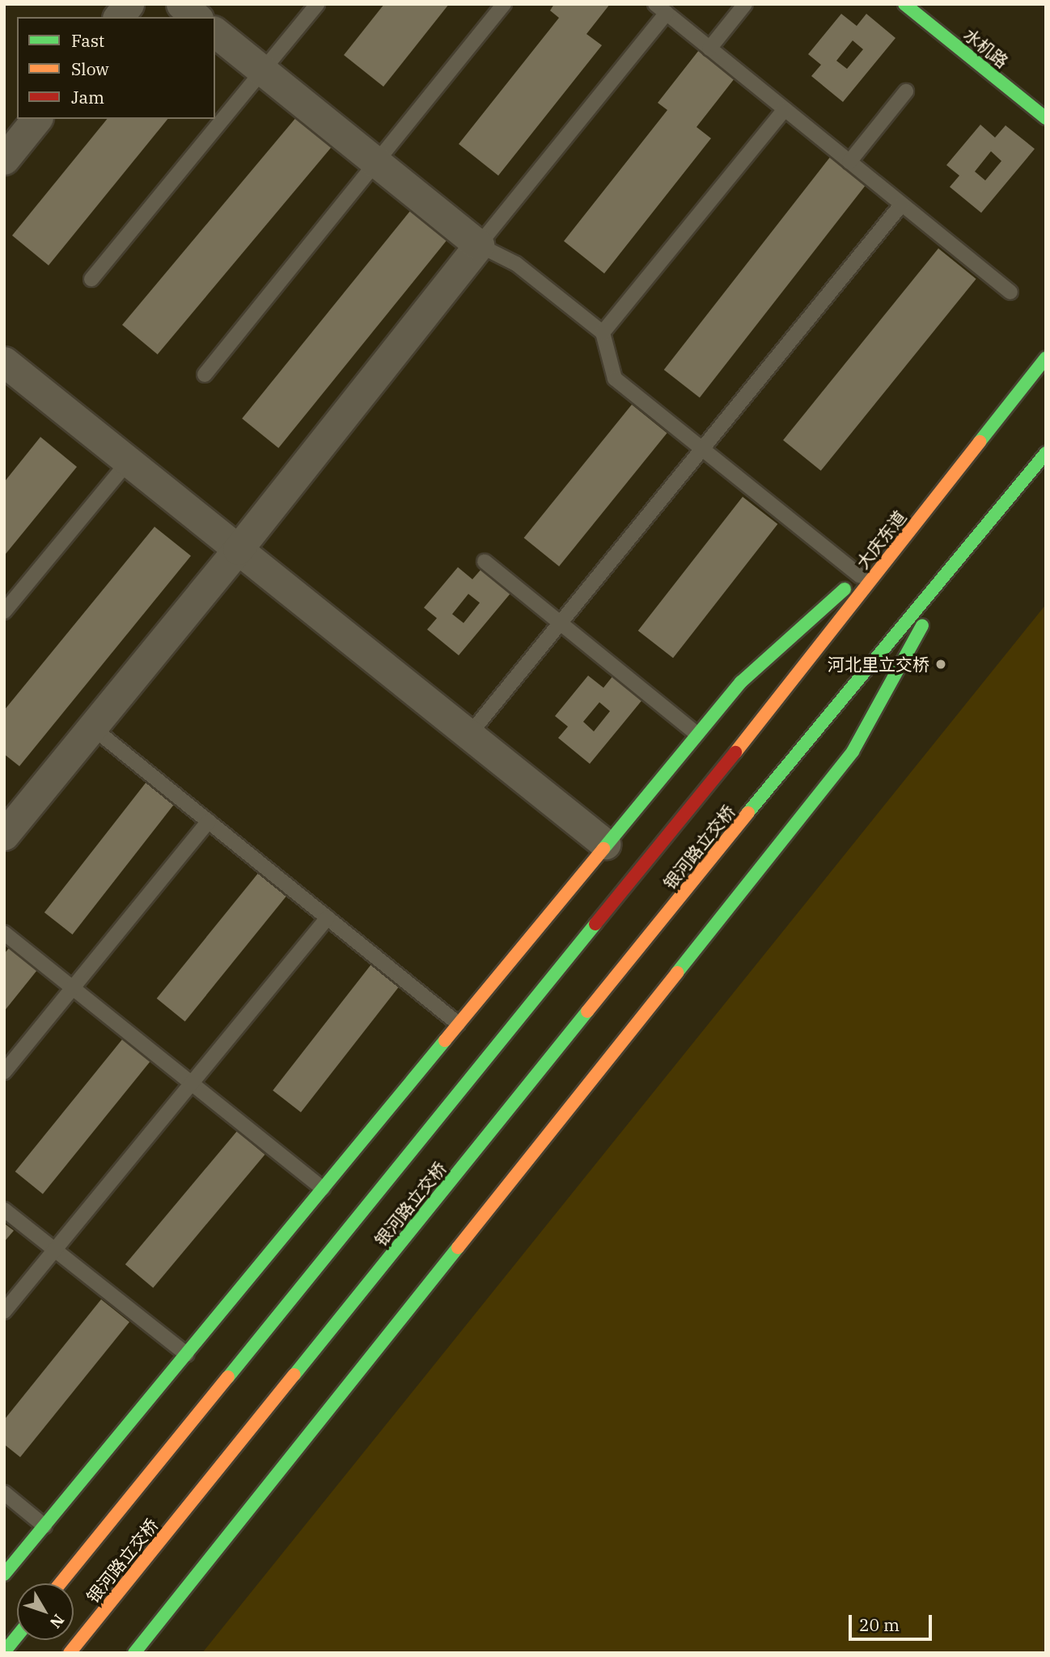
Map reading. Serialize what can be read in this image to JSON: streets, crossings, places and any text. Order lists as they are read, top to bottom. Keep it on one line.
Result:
{"streets":{"main road":["水机路","大庆东道","银河路立交桥"]},"crossings":[["大庆东道","银河路立交桥"]],"places":["河北里立交桥"],"legend":["Fast","Slow","Jam"],"scale_bar":"20 m","north":"bottom right"}
